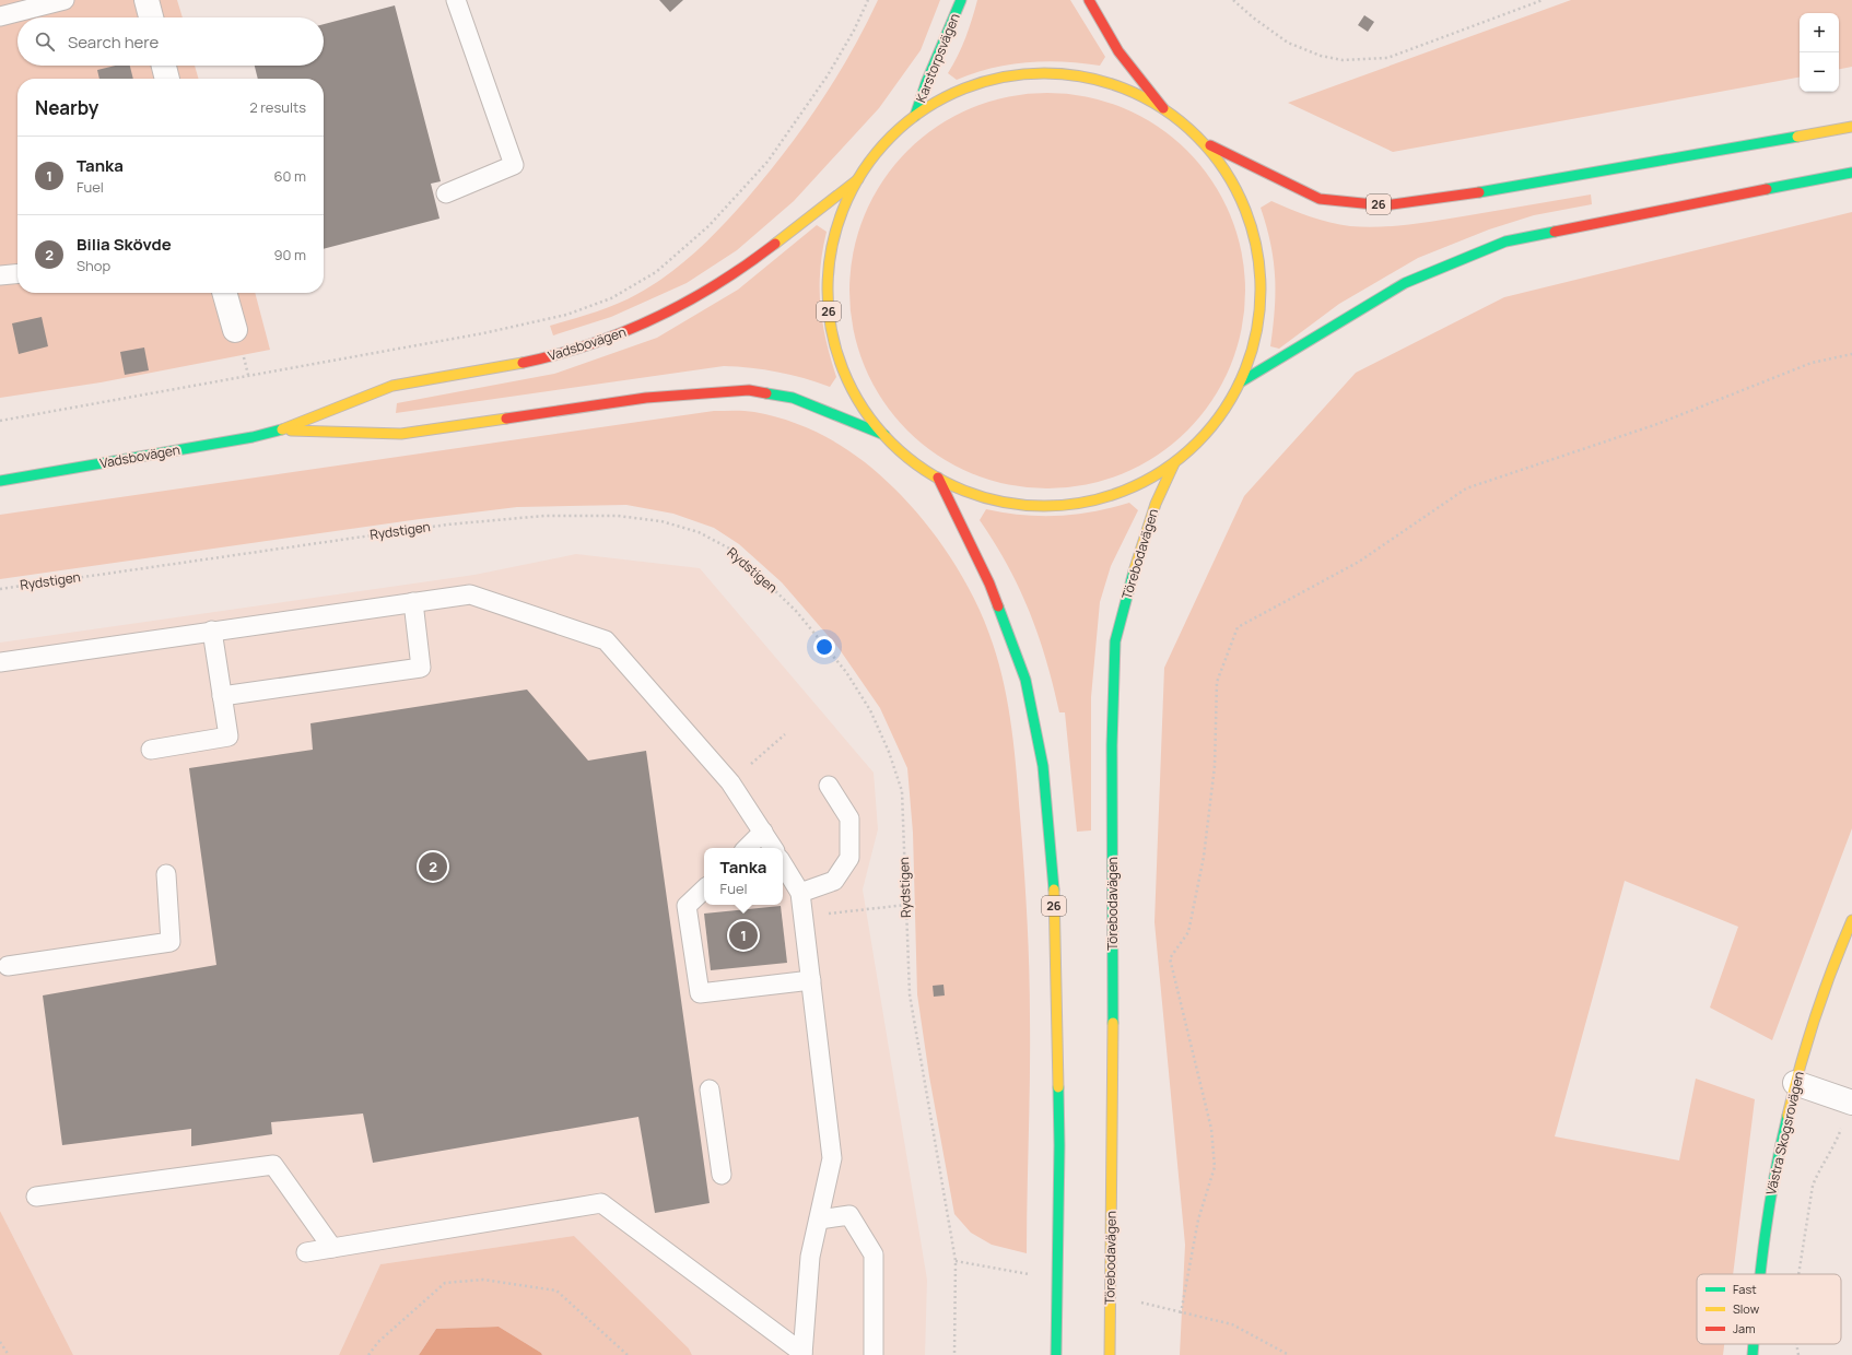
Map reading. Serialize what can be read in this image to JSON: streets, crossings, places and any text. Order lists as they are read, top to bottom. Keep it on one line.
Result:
{"streets":{"main road":["Karstorpsvägen","26","Vadsbovägen","Törebodavägen","Västra Skogsrovägen"],"path":["Rydstigen"]},"crossings":[["Karstorpsvägen","26"],["26","Vadsbovägen"],["26","Törebodavägen"]],"legend":["Fast","Slow","Jam"],"page":{"map_buttons":["+","−"],"search":"Search here","heading":["Nearby","2 results"],"list":[{"mark":"1","name":"Tanka","note":"Fuel","value":"60 m"},{"mark":"2","name":"Bilia Skövde","note":"Shop","value":"90 m"}],"popup":["Tanka","Fuel"],"pins":["2","1"]}}
